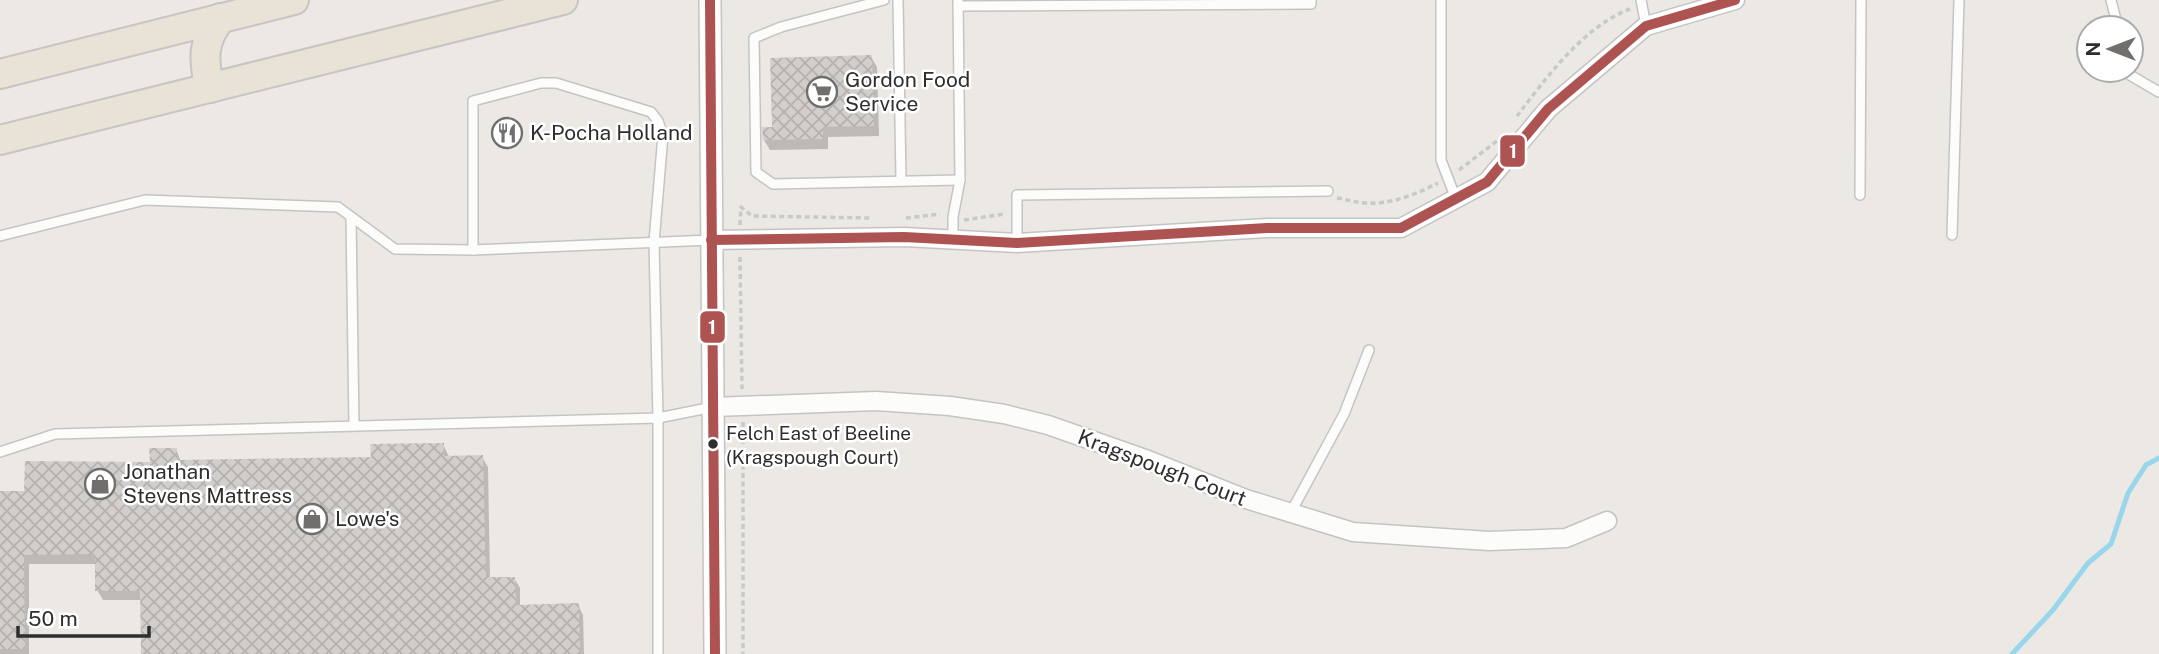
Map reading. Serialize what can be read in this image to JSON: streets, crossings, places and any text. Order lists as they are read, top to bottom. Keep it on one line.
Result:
{"streets":{"street":["Kragspough Court"]},"places":{"supermarket":["Gordon Food Service"],"restaurant":["K-Pocha Holland"],"other":["Felch East of Beeline (Kragspough Court)"],"shop":["Jonathan Stevens Mattress","Lowe's"]},"lines":["transit line 1"],"scale_bar":"50 m","north":"left"}
